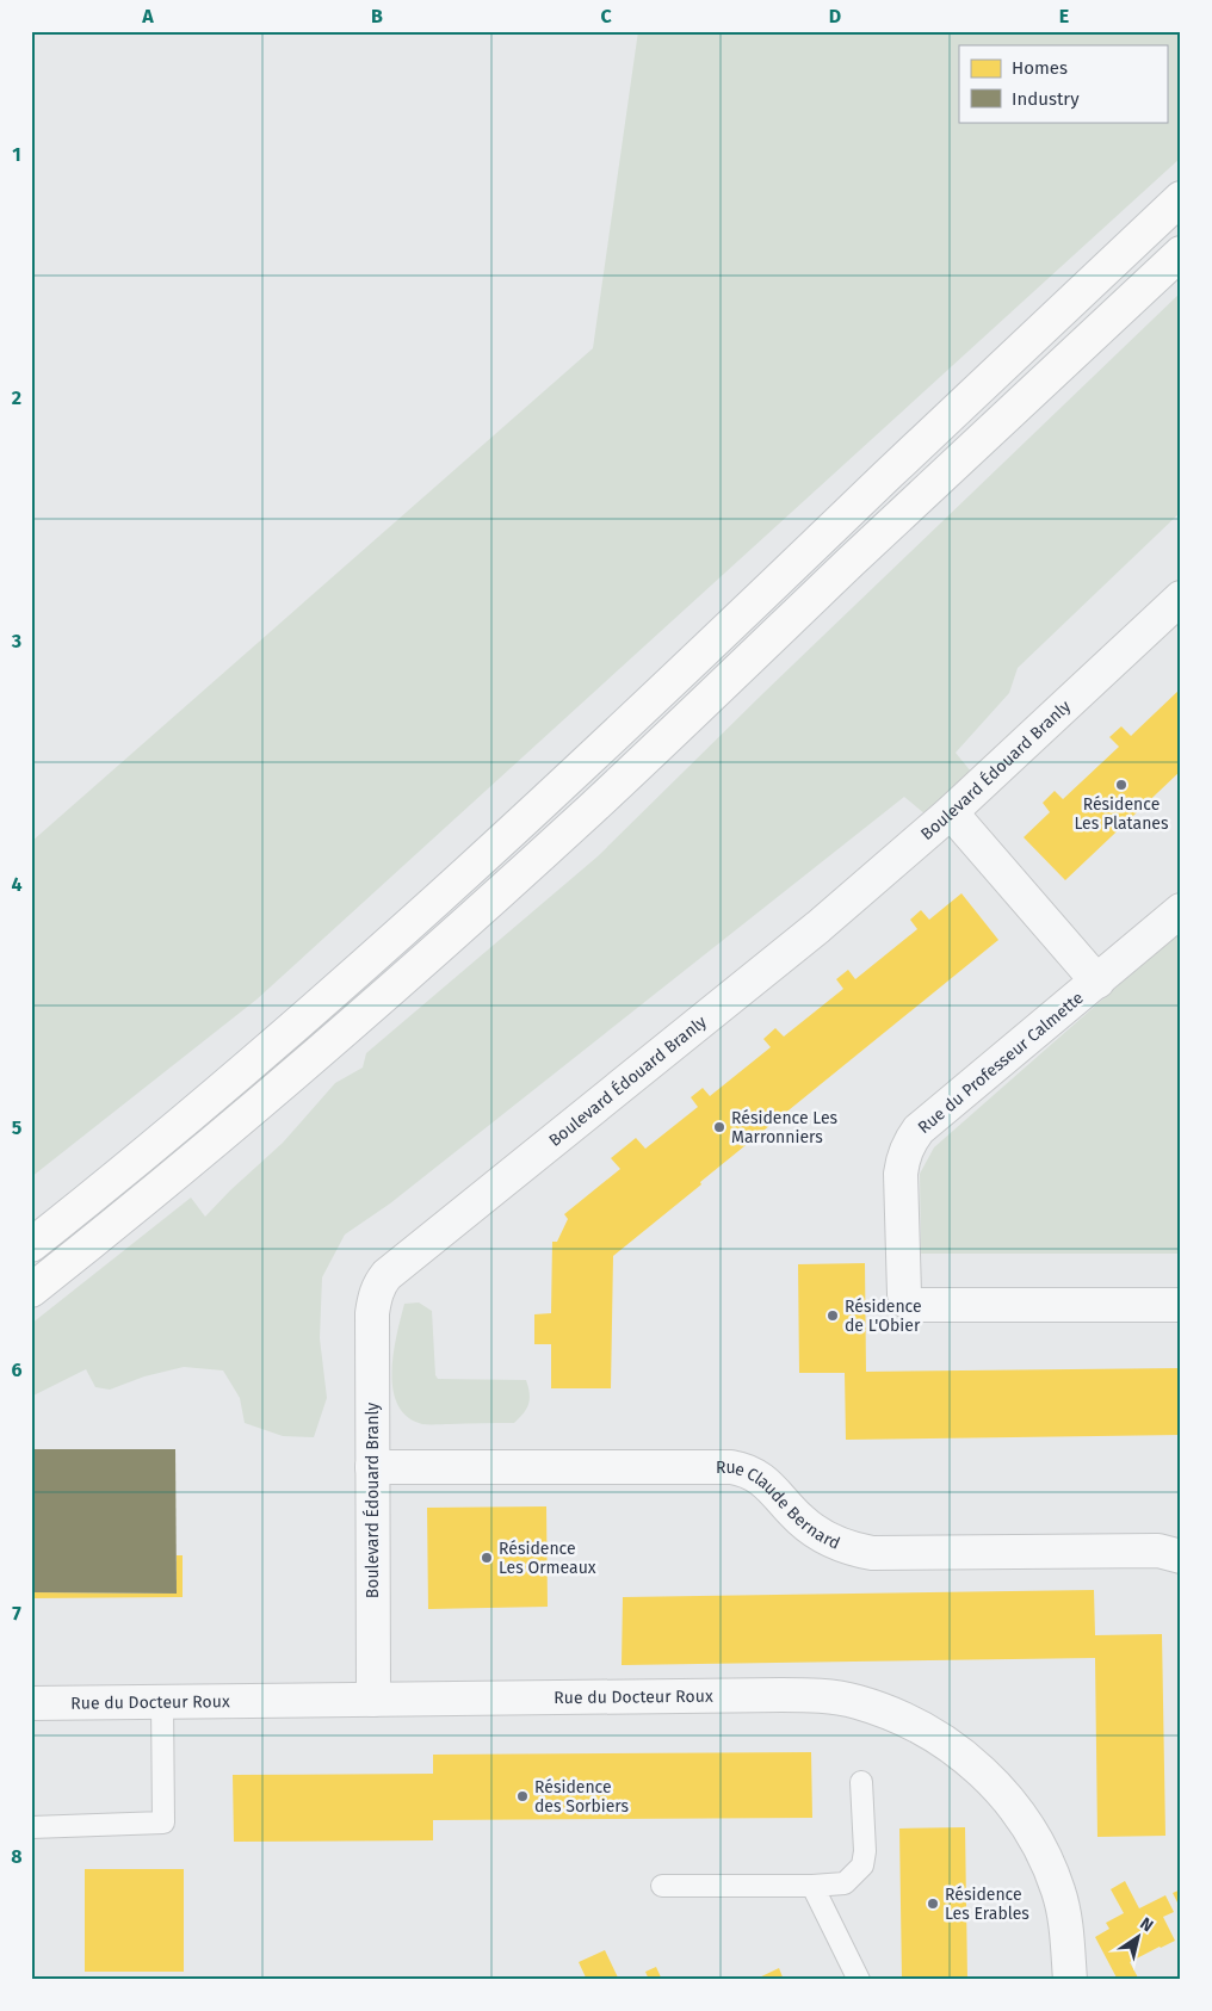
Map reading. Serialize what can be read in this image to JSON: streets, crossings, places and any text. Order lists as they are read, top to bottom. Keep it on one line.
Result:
{"streets":{"street":["Boulevard Édouard Branly","Rue du Professeur Calmette","Rue Claude Bernard","Rue du Docteur Roux"]},"crossings":[["Boulevard Édouard Branly","Rue Claude Bernard"],["Boulevard Édouard Branly","Rue du Docteur Roux"]],"places":["Résidence Les Platanes","Résidence Les Marronniers","Résidence de L'Obier","Résidence Les Ormeaux","Résidence des Sorbiers","Résidence Les Erables"],"legend":["Homes","Industry"],"north":"top right","grid":{"columns":["A","B","C","D","E"],"rows":["1","2","3","4","5","6","7","8"]}}
